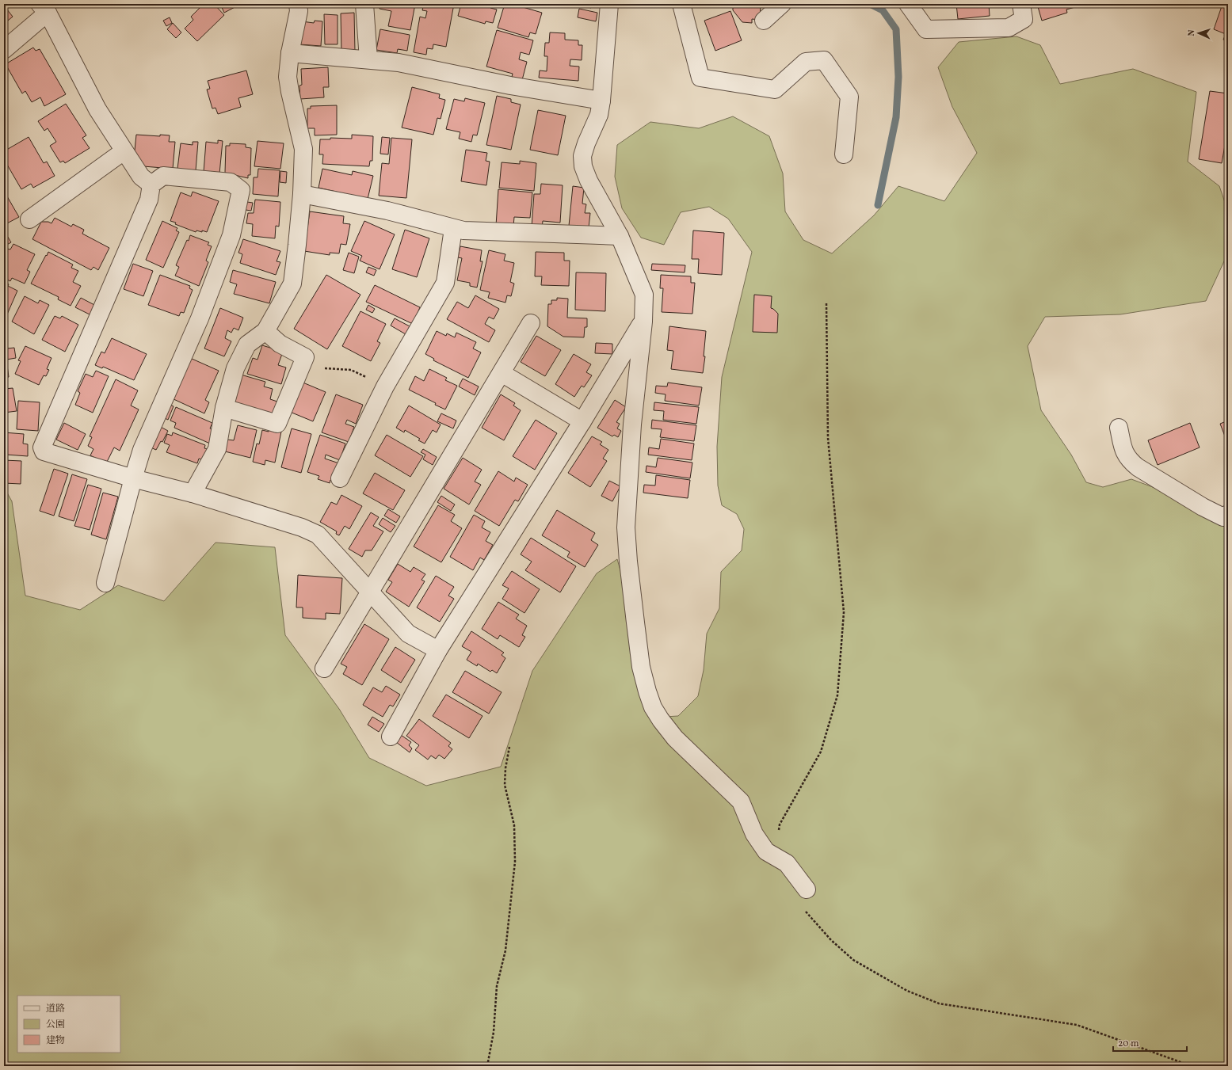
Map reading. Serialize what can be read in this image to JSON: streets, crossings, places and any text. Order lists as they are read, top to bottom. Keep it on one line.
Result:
{"legend":["道路","公園","建物"],"scale_bar":"20 m","north":"left"}
